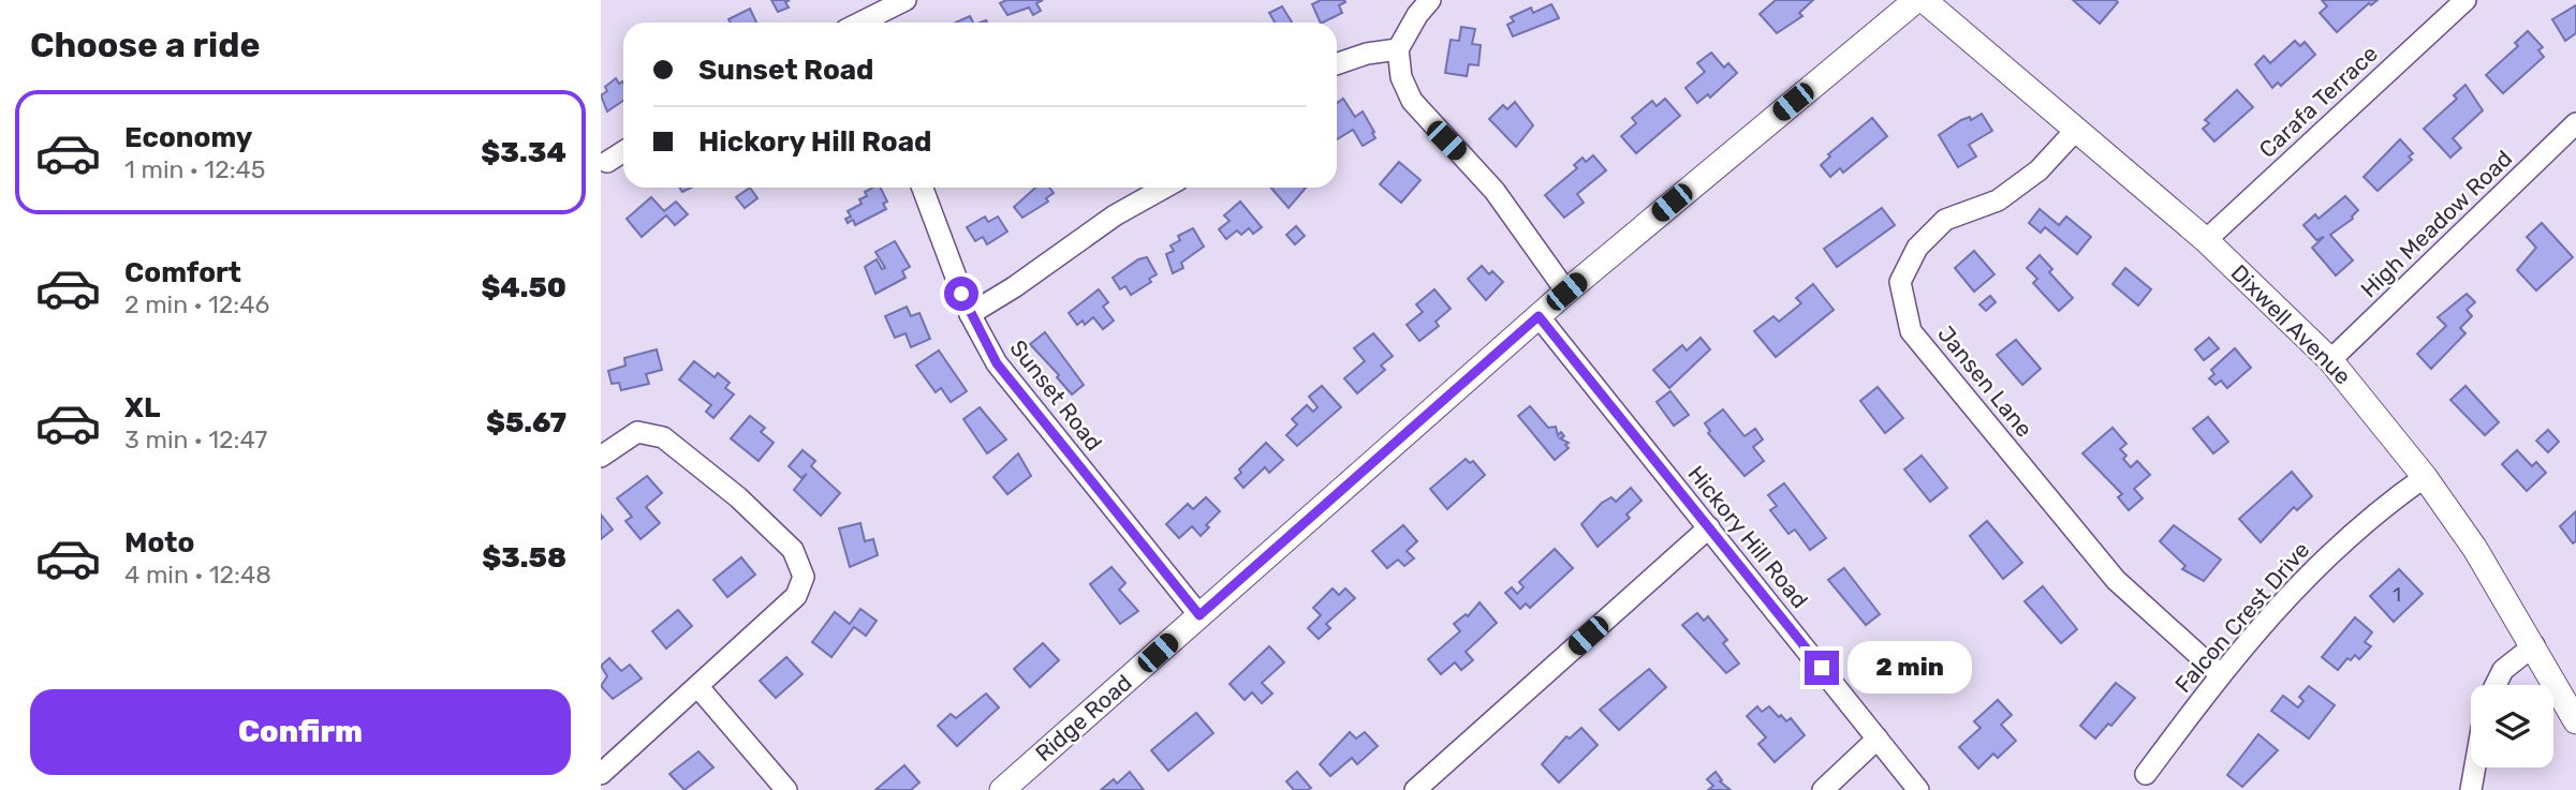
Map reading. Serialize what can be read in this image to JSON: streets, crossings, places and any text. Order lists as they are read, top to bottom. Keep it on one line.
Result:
{"streets":{"main road":["Dixwell Avenue","Ridge Road"],"street":["Carafa Terrace","High Meadow Road","Jansen Lane","Sunset Road","Hickory Hill Road","Falcon Crest Drive"]},"crossings":[["Carafa Terrace","Dixwell Avenue"],["High Meadow Road","Dixwell Avenue"],["Dixwell Avenue","Jansen Lane"],["Dixwell Avenue","Falcon Crest Drive"],["Jansen Lane","Falcon Crest Drive"],["Sunset Road","Ridge Road"],["Hickory Hill Road","Ridge Road"]],"house_numbers":["1"],"page":{"heading":"Choose a ride","banner":["Sunset Road","Hickory Hill Road"],"list":[{"name":"Economy","note":"1 min · 12:45","value":"$3.34"},{"name":"Comfort","note":"2 min · 12:46","value":"$4.50"},{"name":"XL","note":"3 min · 12:47","value":"$5.67"},{"name":"Moto","note":"4 min · 12:48","value":"$3.58"}],"bubble":"2 min","buttons":"Confirm"}}
